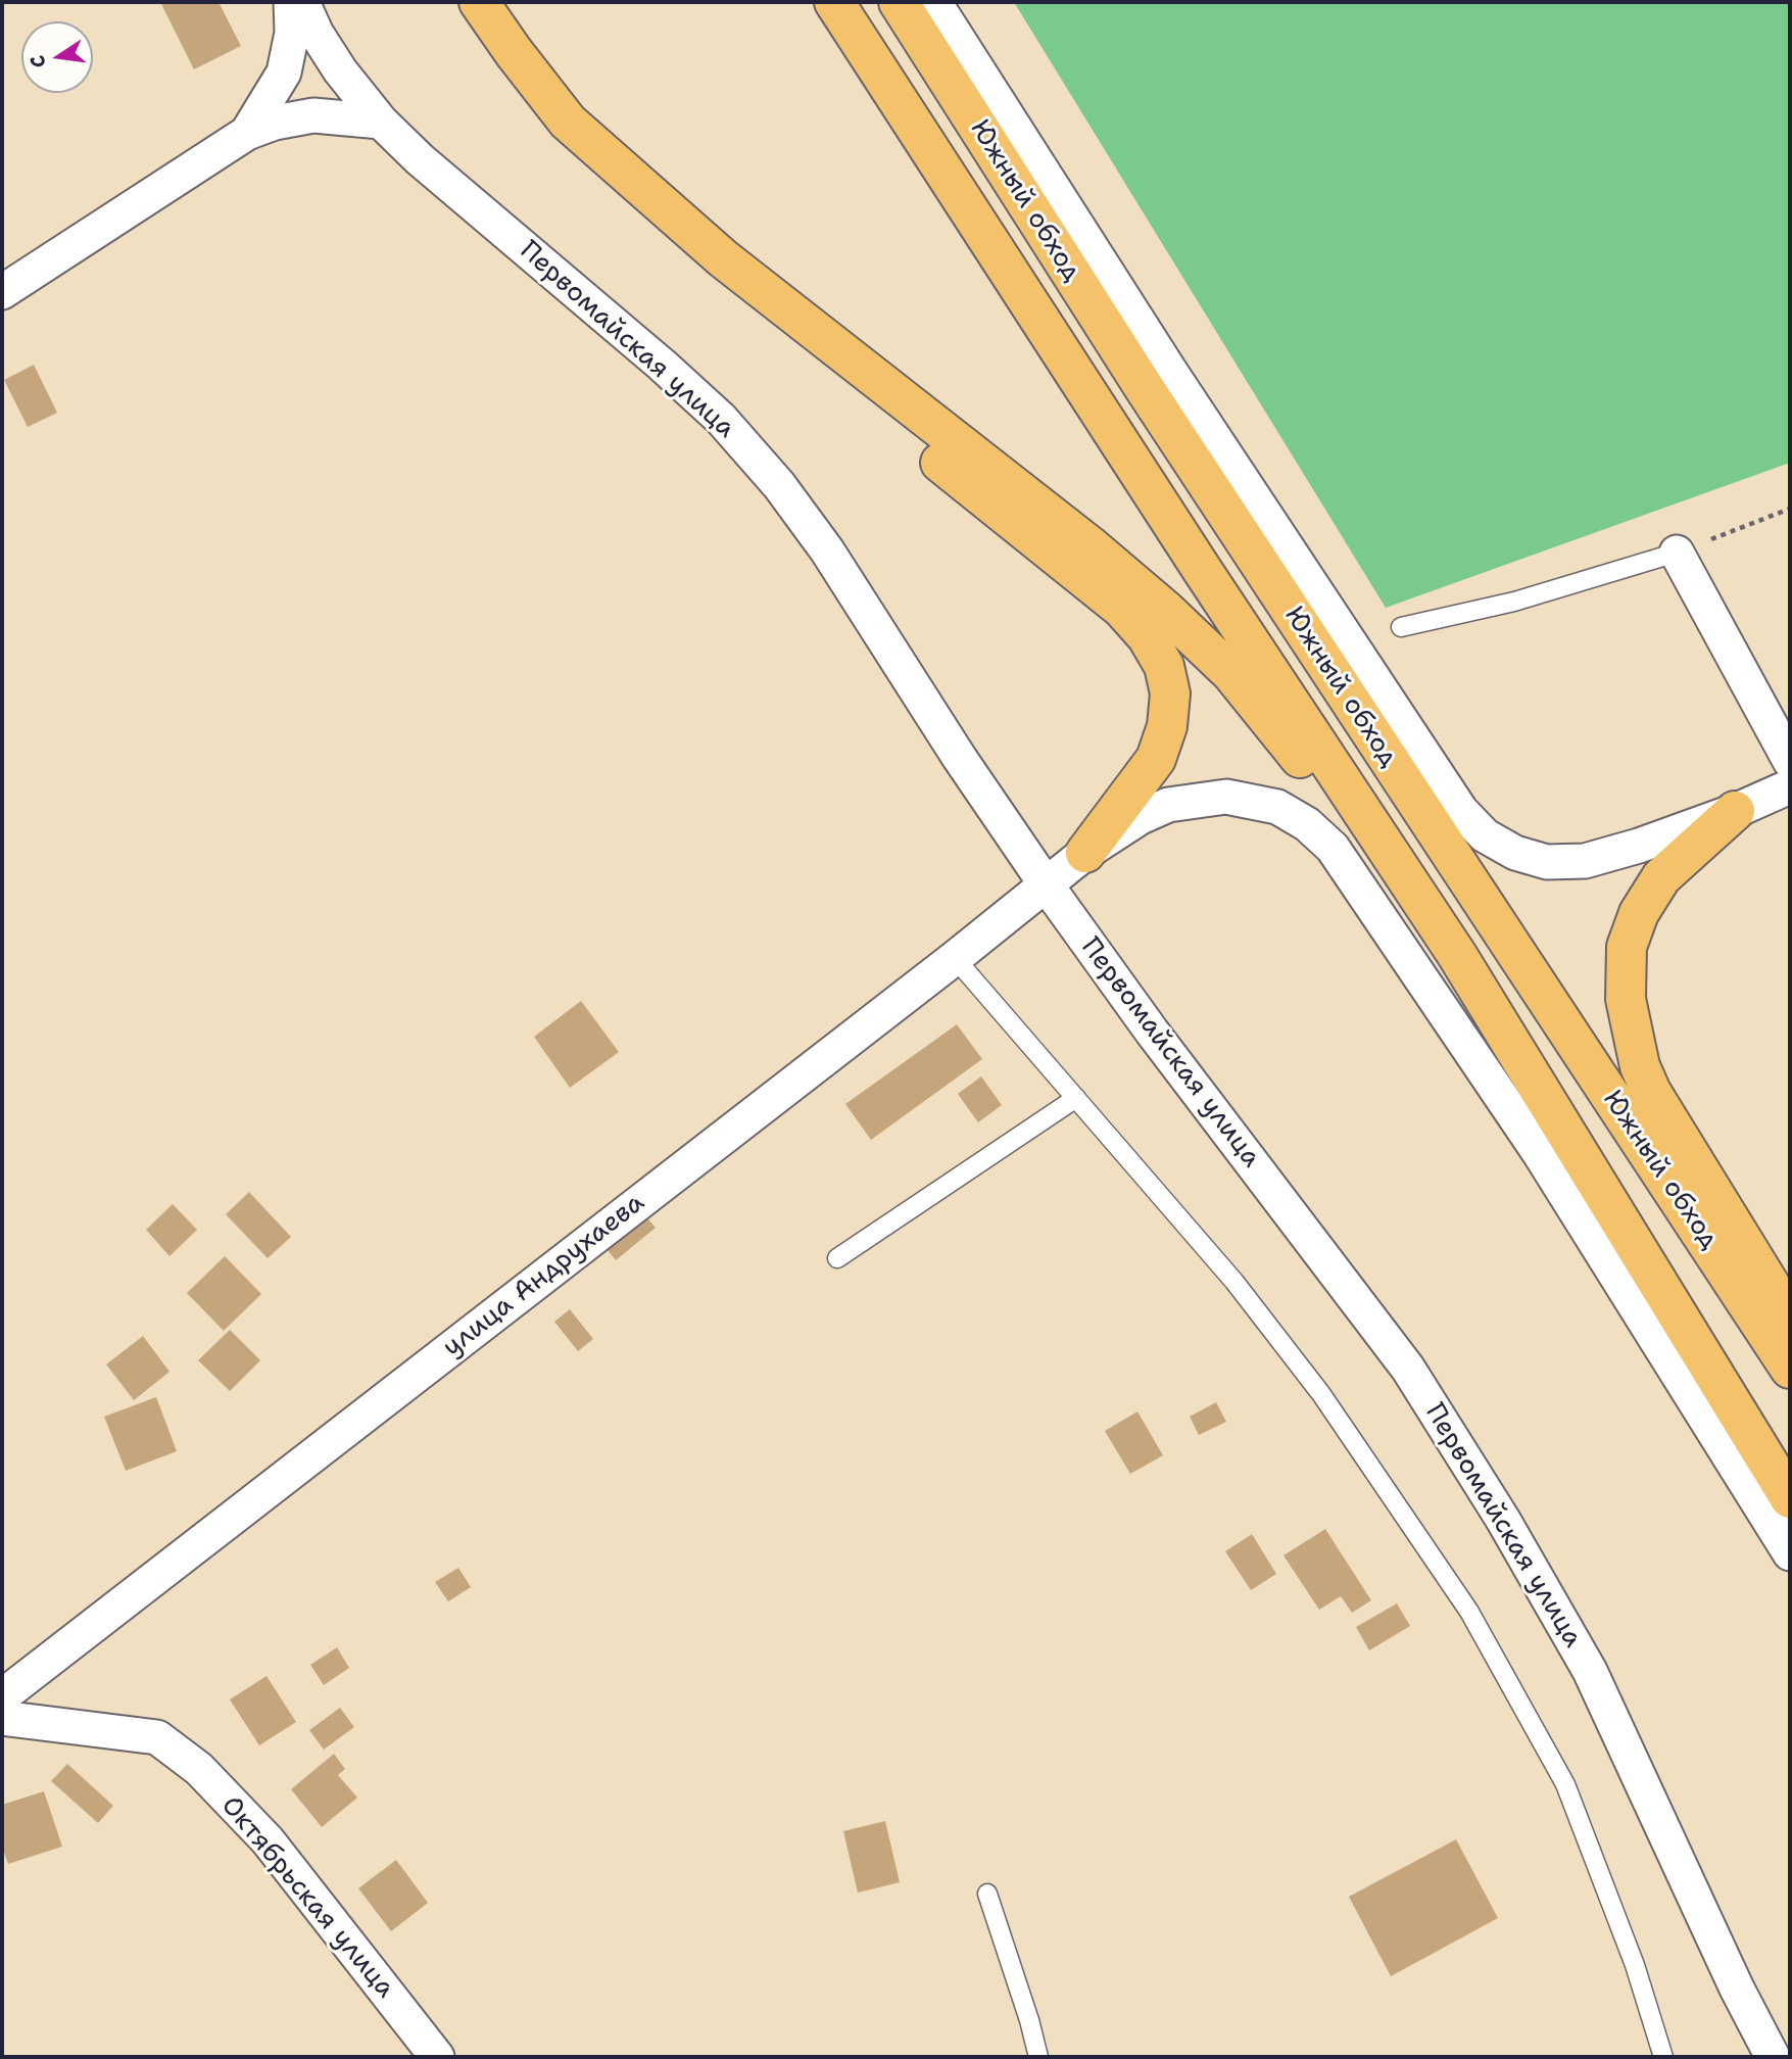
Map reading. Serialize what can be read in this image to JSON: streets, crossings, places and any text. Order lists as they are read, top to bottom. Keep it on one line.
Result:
{"streets":{"highway":["Южный обход"],"street":["Первомайская улица","улица Андрухаева","Октябрьская улица"]},"crossings":[["Первомайская улица","улица Андрухаева"]],"north":"left"}
